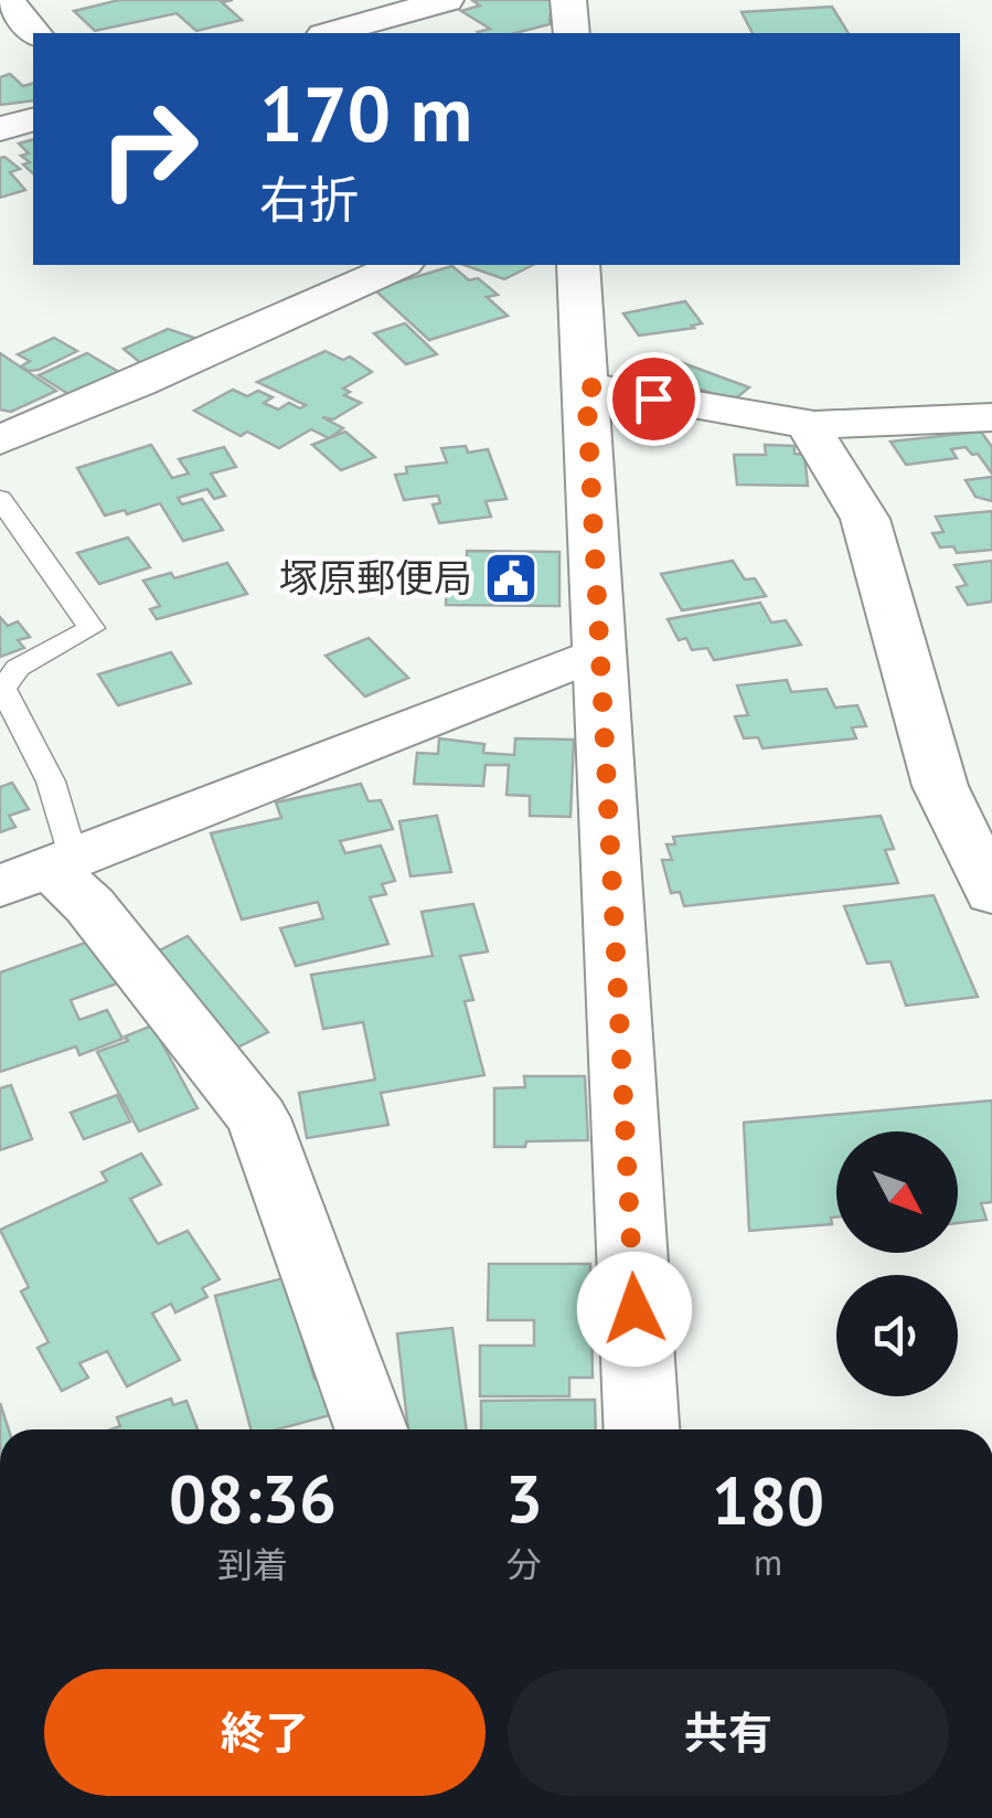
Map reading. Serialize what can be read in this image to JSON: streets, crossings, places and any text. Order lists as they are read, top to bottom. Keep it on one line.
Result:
{"places":{"public building":["塚原郵便局"]},"north":"bottom right","page":{"turn":["170 m","右折"],"eta":["08:36","到着","3","分","180","m"],"buttons":["終了","共有"]}}
